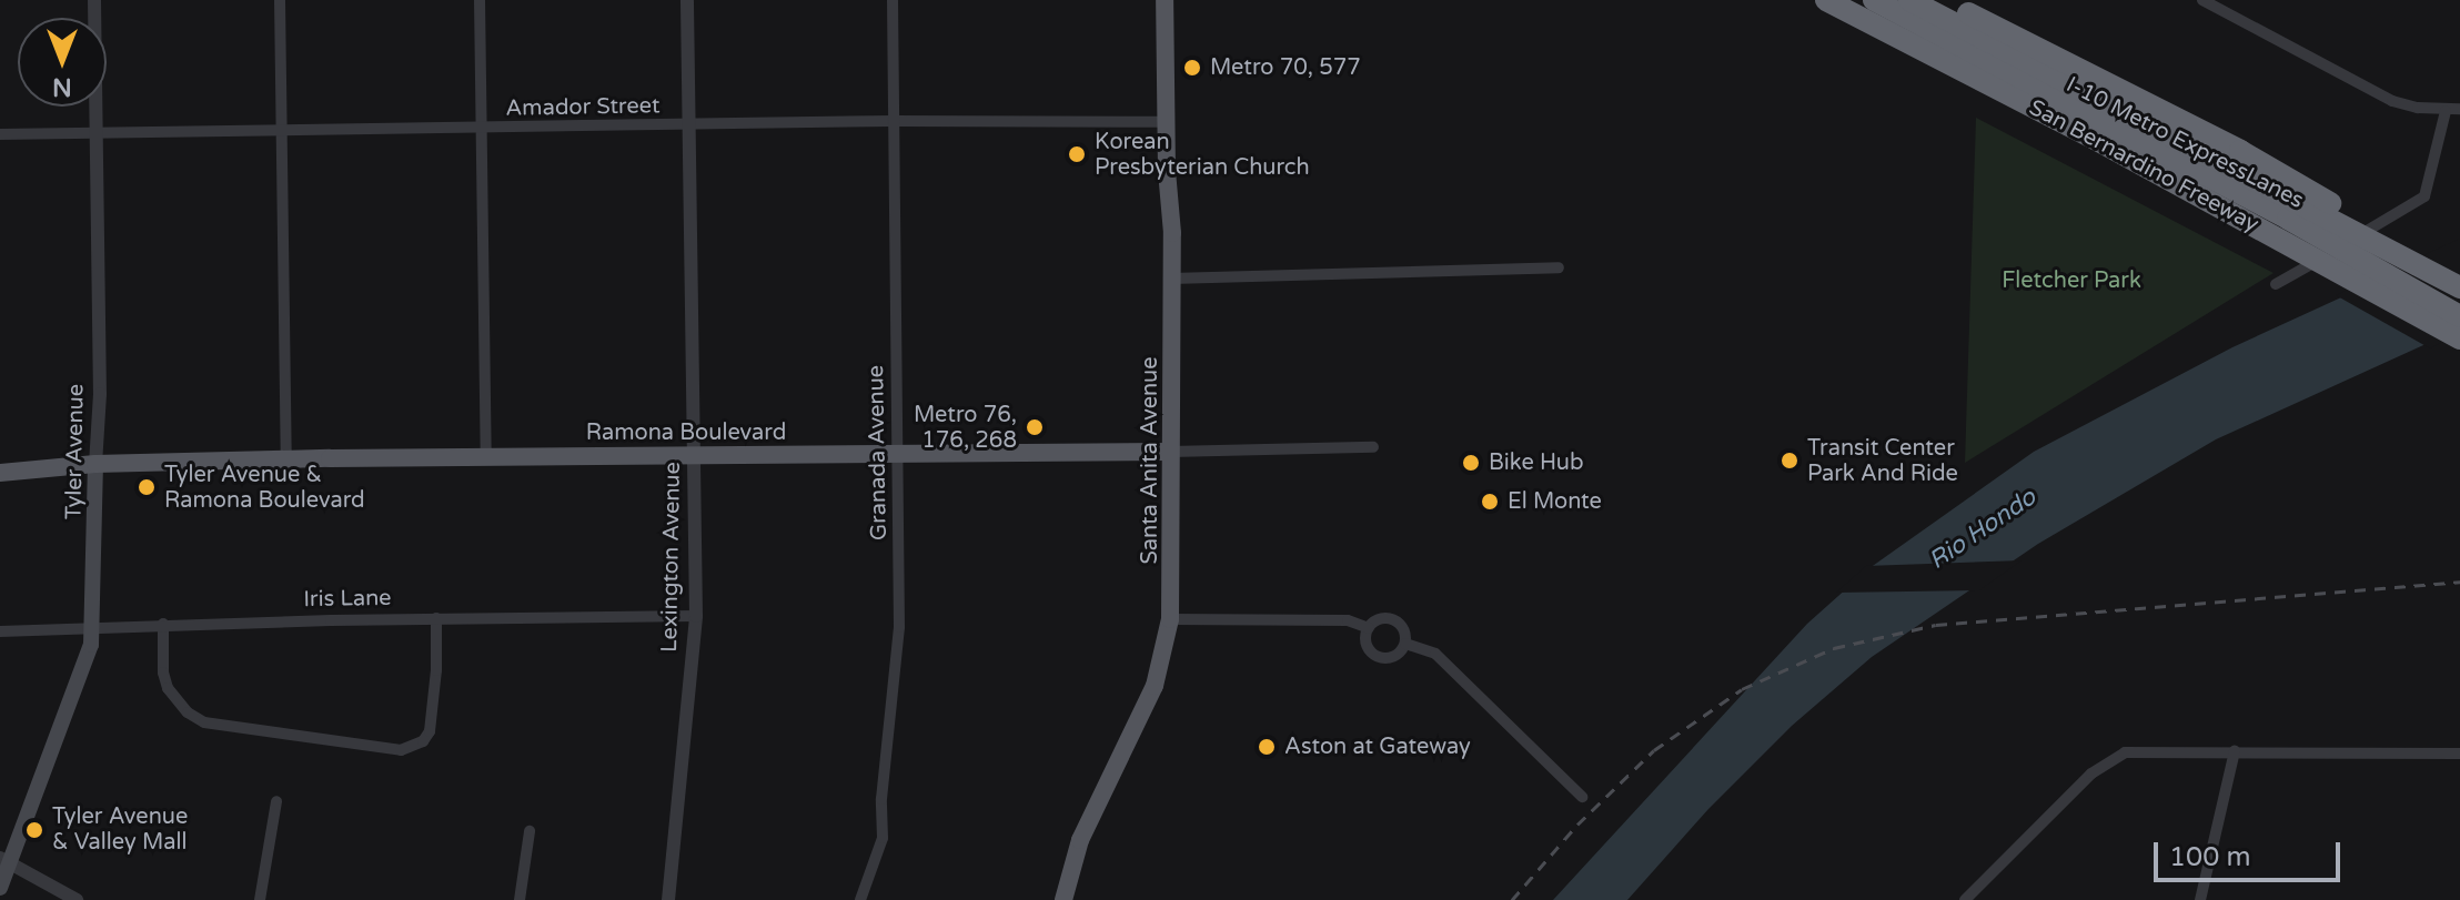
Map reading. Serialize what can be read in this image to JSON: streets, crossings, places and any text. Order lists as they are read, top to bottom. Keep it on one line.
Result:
{"streets":{"highway":["I-10 Metro ExpressLanes","San Bernardino Freeway"],"main road":["Ramona Boulevard","Tyler Avenue","Santa Anita Avenue"],"street":["Amador Street","Granada Avenue","Lexington Avenue","Iris Lane"]},"crossings":[["Amador Street","Tyler Avenue"],["Amador Street","Granada Avenue"],["Amador Street","Santa Anita Avenue"],["Amador Street","Lexington Avenue"],["Ramona Boulevard","Tyler Avenue"],["Ramona Boulevard","Granada Avenue"],["Ramona Boulevard","Santa Anita Avenue"],["Ramona Boulevard","Lexington Avenue"],["Tyler Avenue","Iris Lane"],["Lexington Avenue","Iris Lane"]],"water":["Rio Hondo"],"parks":["Fletcher Park"],"places":["Metro 70, 577","Korean Presbyterian Church","Metro 76, 176, 268","Transit Center Park And Ride","Bike Hub","Tyler Avenue & Ramona Boulevard","El Monte","Aston at Gateway","Tyler Avenue & Valley Mall"],"scale_bar":"100 m","north":"bottom"}
